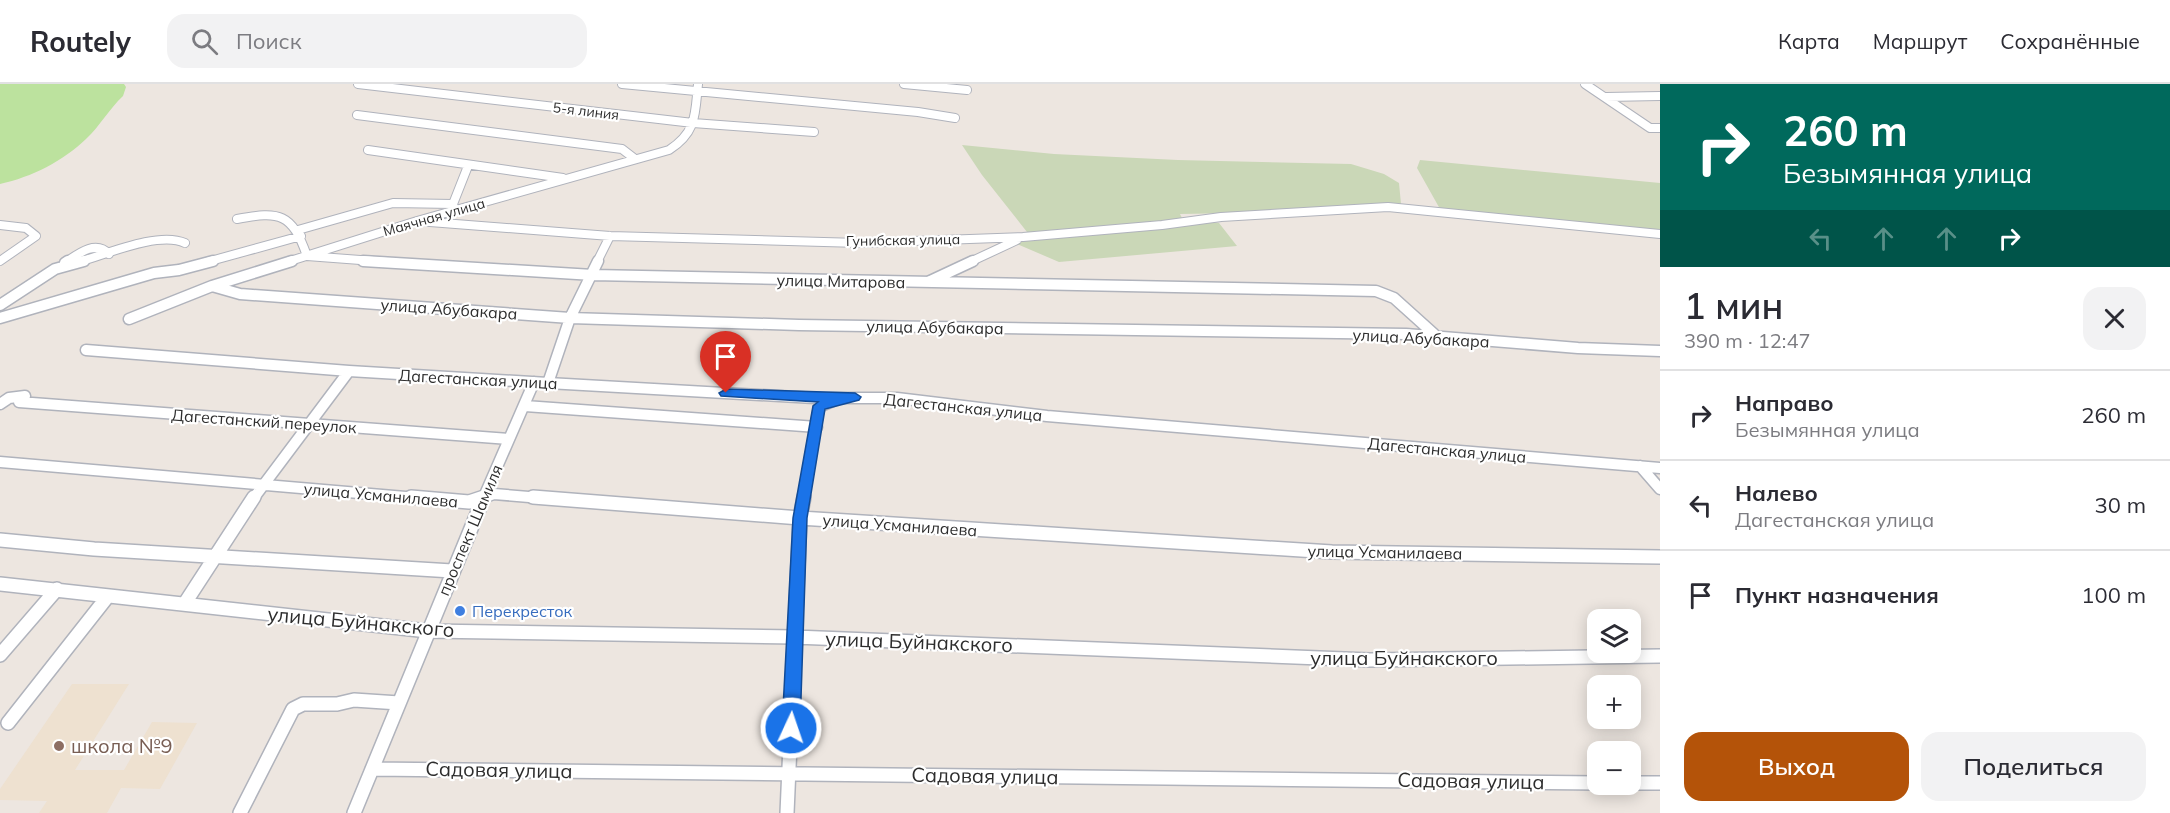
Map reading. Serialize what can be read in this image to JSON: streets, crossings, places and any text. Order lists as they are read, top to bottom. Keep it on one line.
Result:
{"streets":{"street":["5-я линия","Маячная улица","Гунибская улица","улица Митарова","улица Абубакара","Дагестанская улица","Дагестанский переулок","улица Усманилаева","проспект Шамиля","улица Буйнакского","Садовая улица"]},"crossings":[["5-я линия","Маячная улица"],["Маячная улица","Гунибская улица"],["Маячная улица","улица Митарова"],["Маячная улица","улица Абубакара"],["улица Митарова","улица Абубакара"],["Дагестанская улица","проспект Шамиля"],["Дагестанский переулок","проспект Шамиля"],["улица Усманилаева","проспект Шамиля"],["проспект Шамиля","улица Буйнакского"],["проспект Шамиля","Садовая улица"]],"places":["Перекресток","школа №9"],"page":{"header":"Routely","search":"Поиск","nav":["Карта","Маршрут","Сохранённые"],"turn":["260 m","Безымянная улица"],"heading":["1 мин","390 m · 12:47"],"list":[{"name":"Направо","note":"Безымянная улица","value":"260 m"},{"name":"Налево","note":"Дагестанская улица","value":"30 m"},{"name":"Пункт назначения","value":"100 m"}],"map_buttons":["+","−"],"buttons":["Выход","Поделиться"]}}
